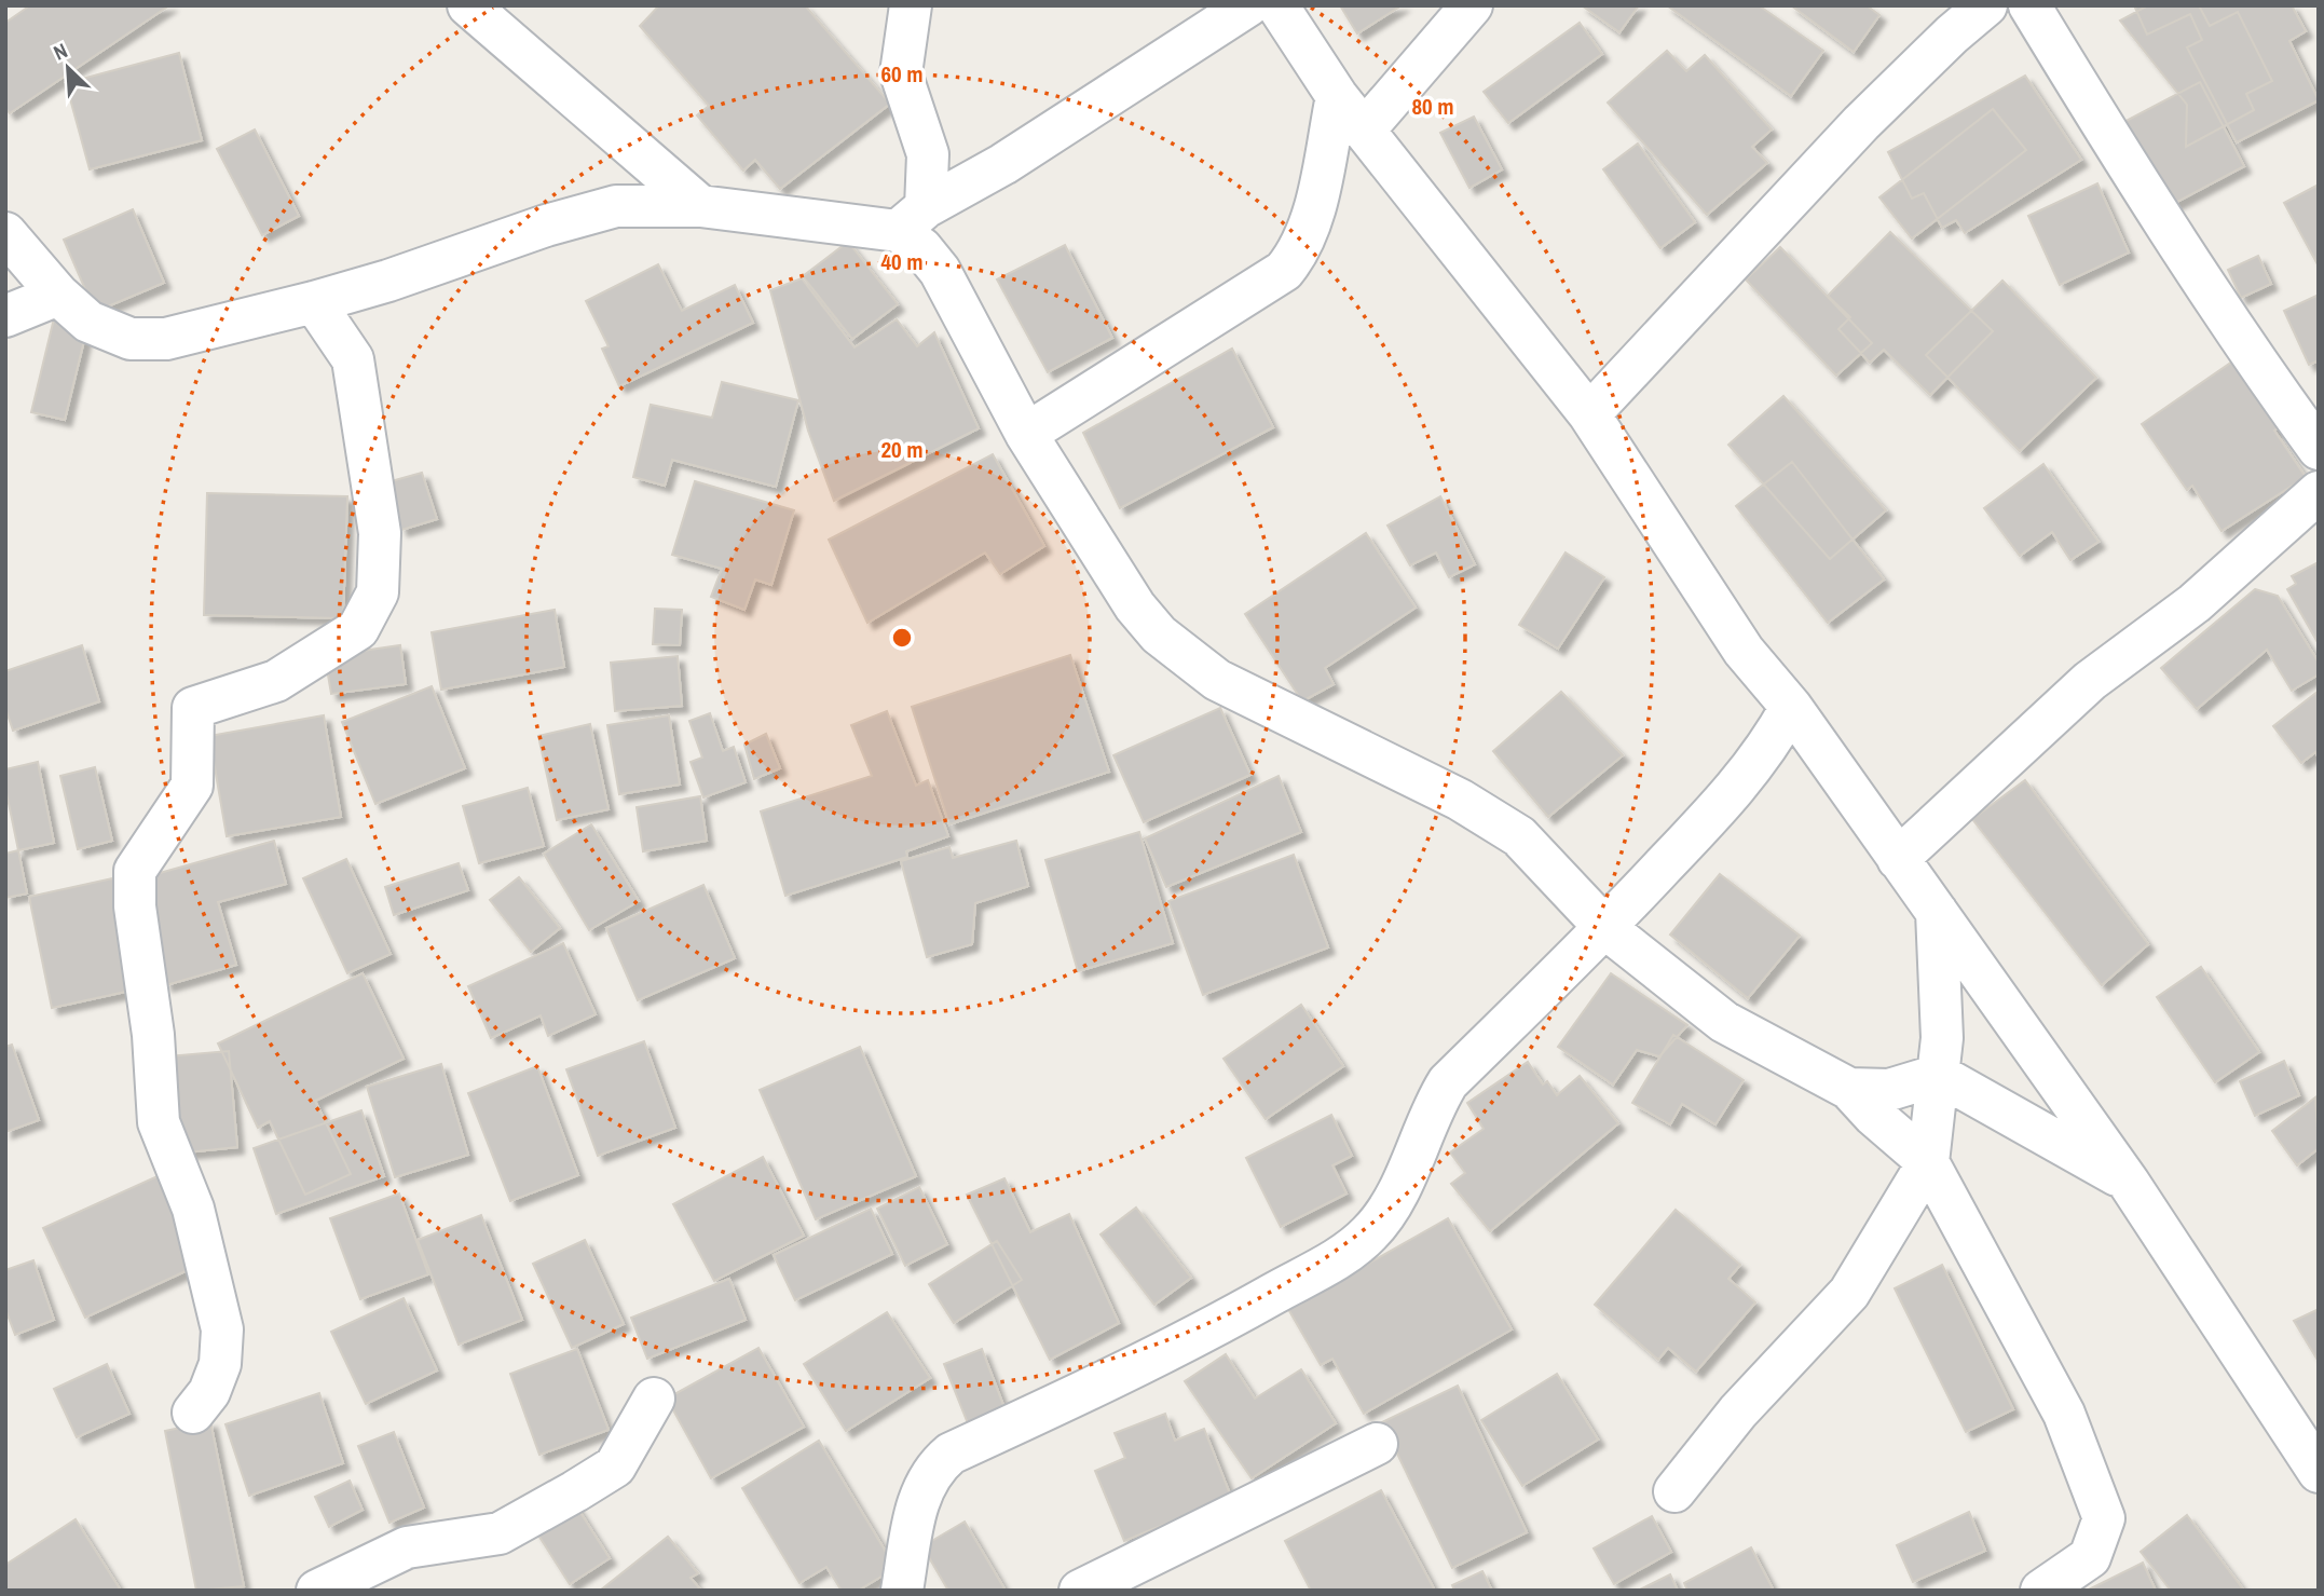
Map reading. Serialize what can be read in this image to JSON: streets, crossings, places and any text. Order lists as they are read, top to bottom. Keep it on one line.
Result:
{"north":"top left","rings":["60 m","80 m","40 m","20 m"]}
